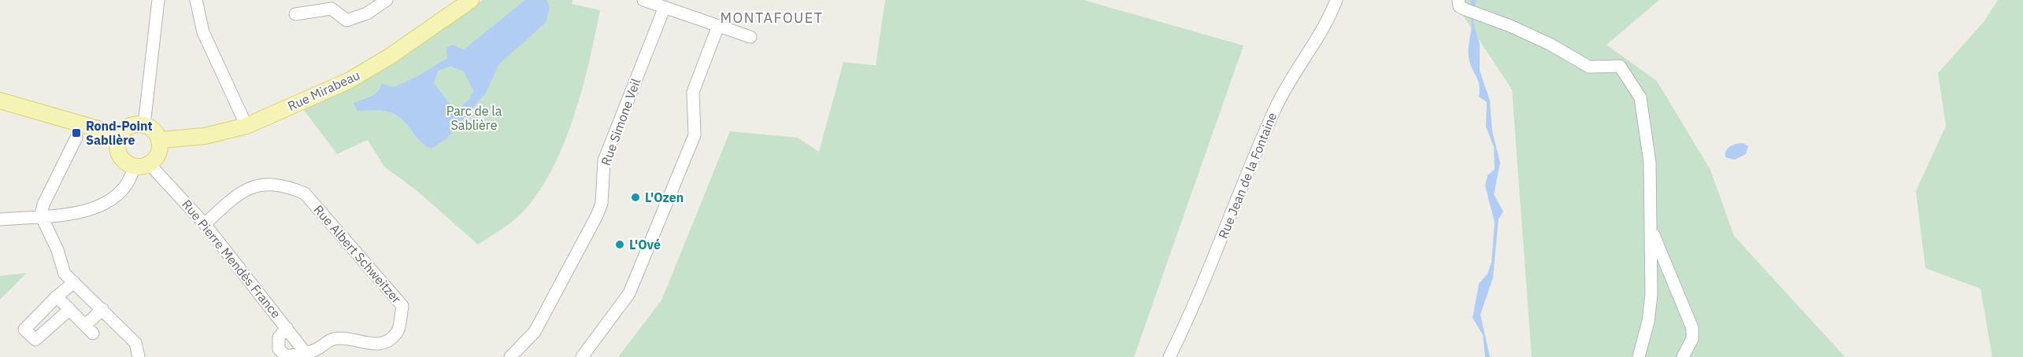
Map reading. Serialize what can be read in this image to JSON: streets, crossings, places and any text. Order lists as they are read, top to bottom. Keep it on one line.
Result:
{"streets":{"main road":["Rue Mirabeau"],"street":["Rue Simone Veil","Rue Jean de la Fontaine","Rue Albert Schweitzer","Rue Pierre Mendès France"]},"crossings":[["Rue Mirabeau","Rue Pierre Mendès France"],["Rue Albert Schweitzer","Rue Pierre Mendès France"]],"districts":["MONTAFOUET"],"parks":["Parc de la Sablière"],"places":{"transit":["Rond-Point Sablière"],"other":["L'Ozen","L'Ové"]}}
